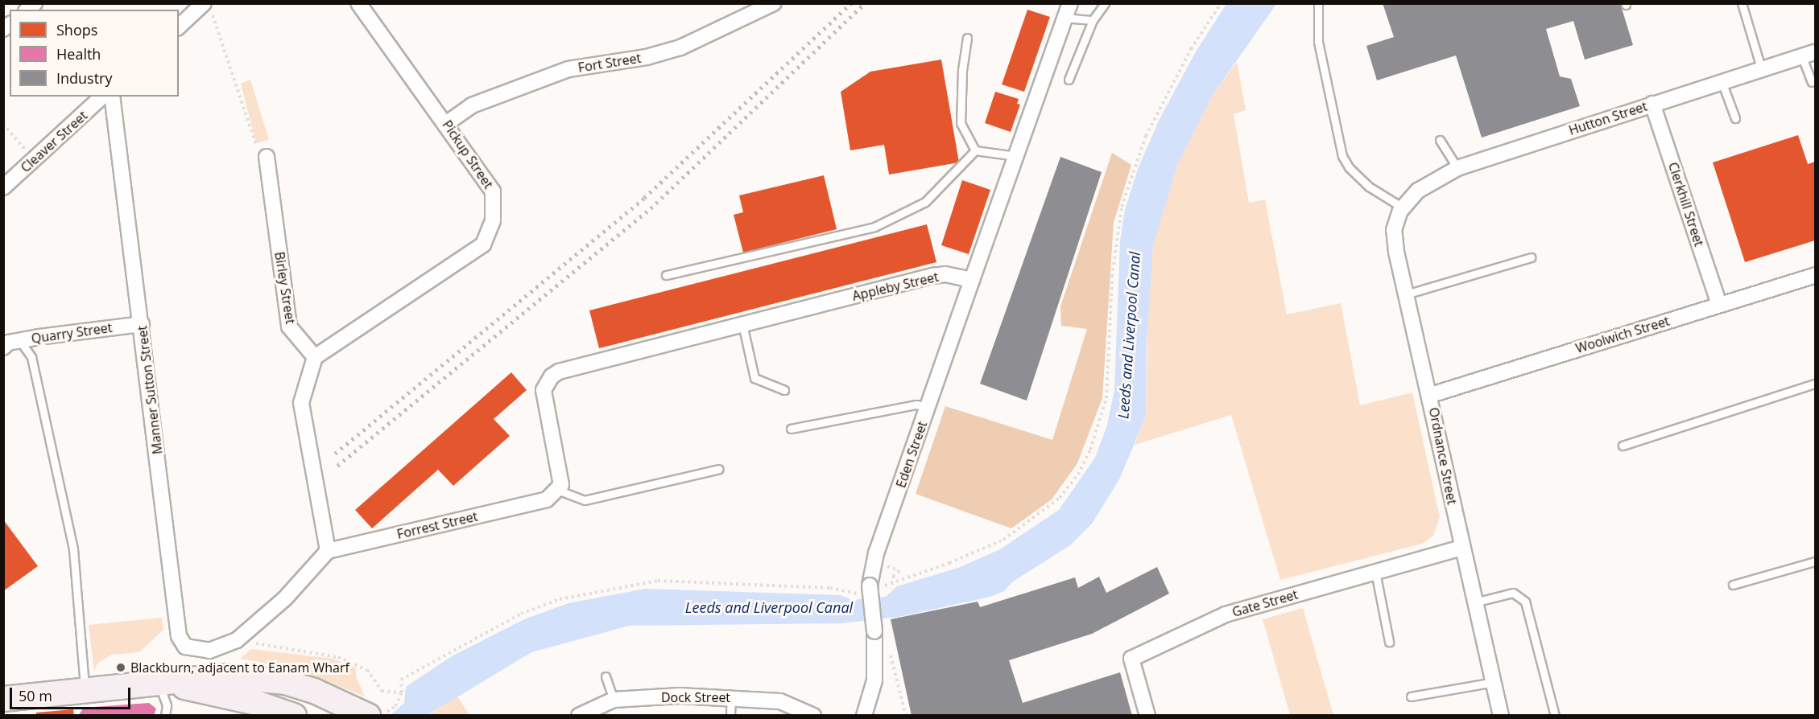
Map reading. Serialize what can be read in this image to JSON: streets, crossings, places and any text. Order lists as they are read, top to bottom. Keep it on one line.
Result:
{"streets":{"street":["Fort Street","Hutton Street","Cleaver Street","Pickup Street","Clerkhill Street","Appleby Street","Birley Street","Quarry Street","Woolwich Street","Manner Sutton Street","Eden Street","Ordnance Street","Forrest Street","Gate Street","Dock Street"]},"crossings":[["Fort Street","Pickup Street"],["Hutton Street","Clerkhill Street"],["Hutton Street","Ordnance Street"],["Pickup Street","Birley Street"],["Clerkhill Street","Woolwich Street"],["Appleby Street","Eden Street"],["Appleby Street","Forrest Street"],["Quarry Street","Manner Sutton Street"],["Woolwich Street","Ordnance Street"],["Ordnance Street","Gate Street"]],"water":["Leeds and Liverpool Canal"],"places":["Blackburn, adjacent to Eanam Wharf"],"legend":["Shops","Health","Industry"],"scale_bar":"50 m"}
